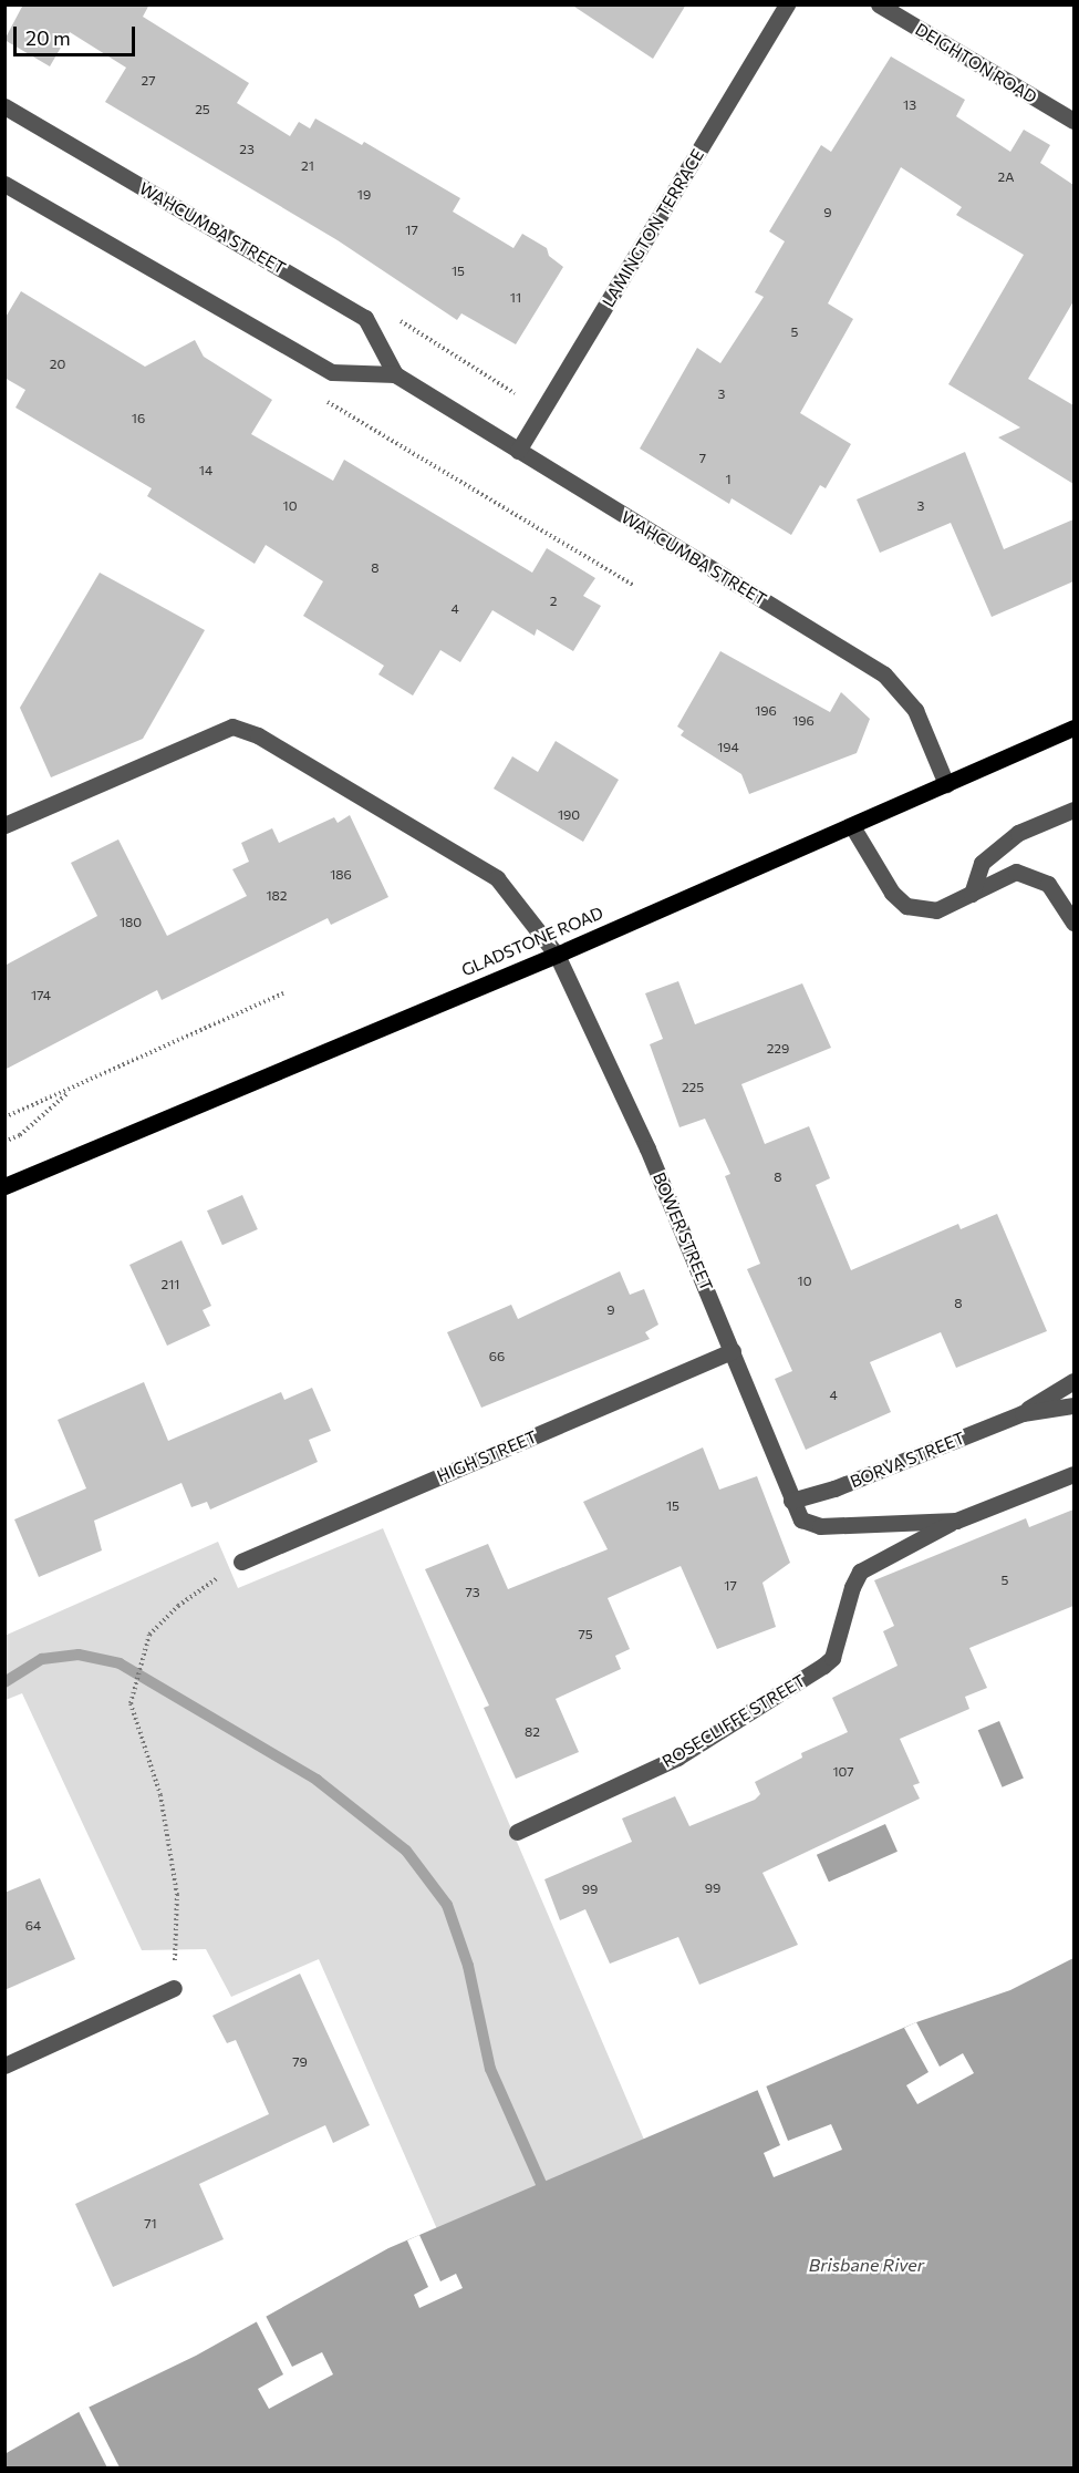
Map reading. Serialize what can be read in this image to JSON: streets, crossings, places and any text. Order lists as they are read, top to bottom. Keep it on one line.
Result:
{"streets":{"main road":["GLADSTONE ROAD"],"street":["DEIGHTON ROAD","WAHCUMBA STREET","LAMINGTON TERRACE","BOWER STREET","HIGH STREET","BORVA STREET","ROSECLIFFE STREET"]},"crossings":[["WAHCUMBA STREET","LAMINGTON TERRACE"],["WAHCUMBA STREET","GLADSTONE ROAD"],["GLADSTONE ROAD","BOWER STREET"],["BOWER STREET","HIGH STREET"],["BOWER STREET","BORVA STREET"]],"water":["Brisbane River"],"house_numbers":["27","13","25","23","21","2A","19","9","17","15","11","5","20","3","16","7","14","1","10","3","8","2","4","196","196","194","190","186","182","180","174","229","225","8","10","211","8","9","66","4","15","5","17","73","75","82","107","99","99","64","79","71"],"scale_bar":"20 m"}
